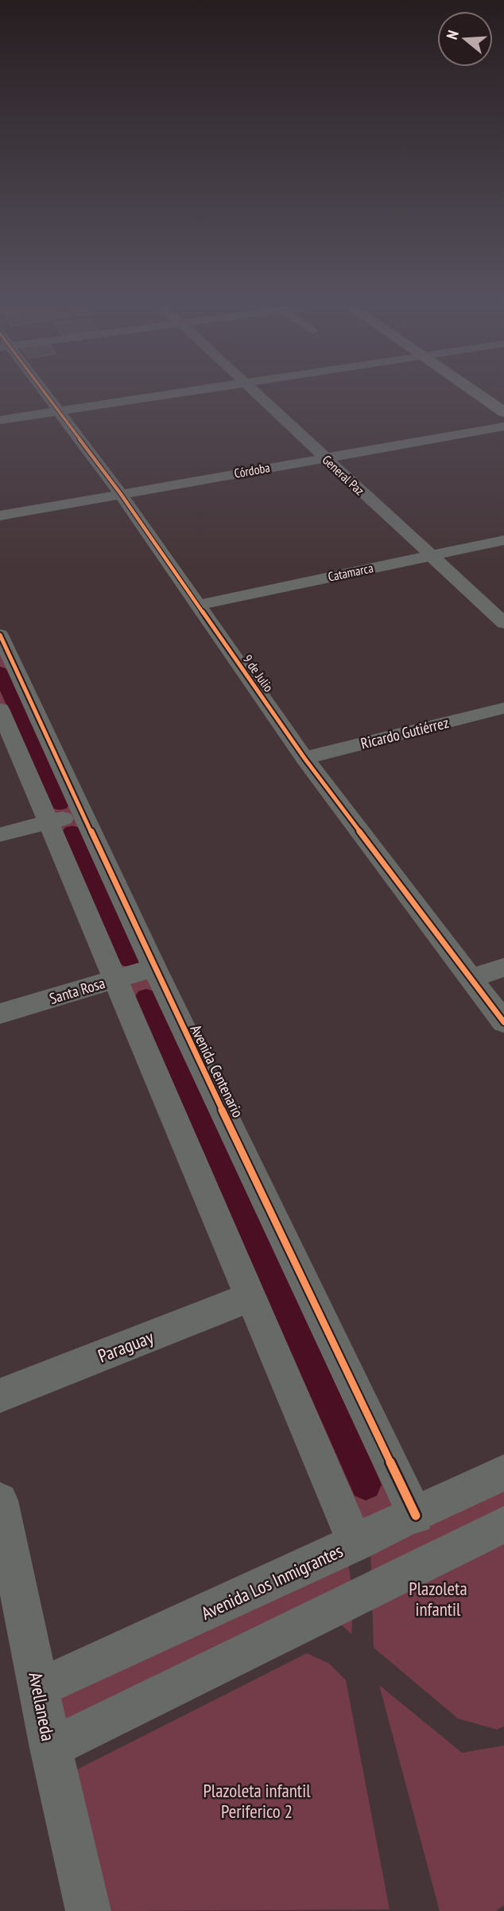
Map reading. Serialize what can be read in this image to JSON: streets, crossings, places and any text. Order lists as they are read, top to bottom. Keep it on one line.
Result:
{"streets":{"street":["Córdoba","General Paz","Catamarca","9 de Julio","Ricardo Gutiérrez","Santa Rosa","Avenida Centenario","Paraguay","Avenida Los Inmigrantes","Avellaneda"]},"crossings":[["Córdoba","General Paz"],["Córdoba","9 de Julio"],["General Paz","Catamarca"],["Catamarca","9 de Julio"],["9 de Julio","Ricardo Gutiérrez"],["Santa Rosa","Avenida Centenario"],["Avenida Centenario","Avenida Los Inmigrantes"],["Avenida Los Inmigrantes","Avellaneda"]],"parks":["Plazoleta infantil","Plazoleta infantil Periferico 2"],"north":"left"}
